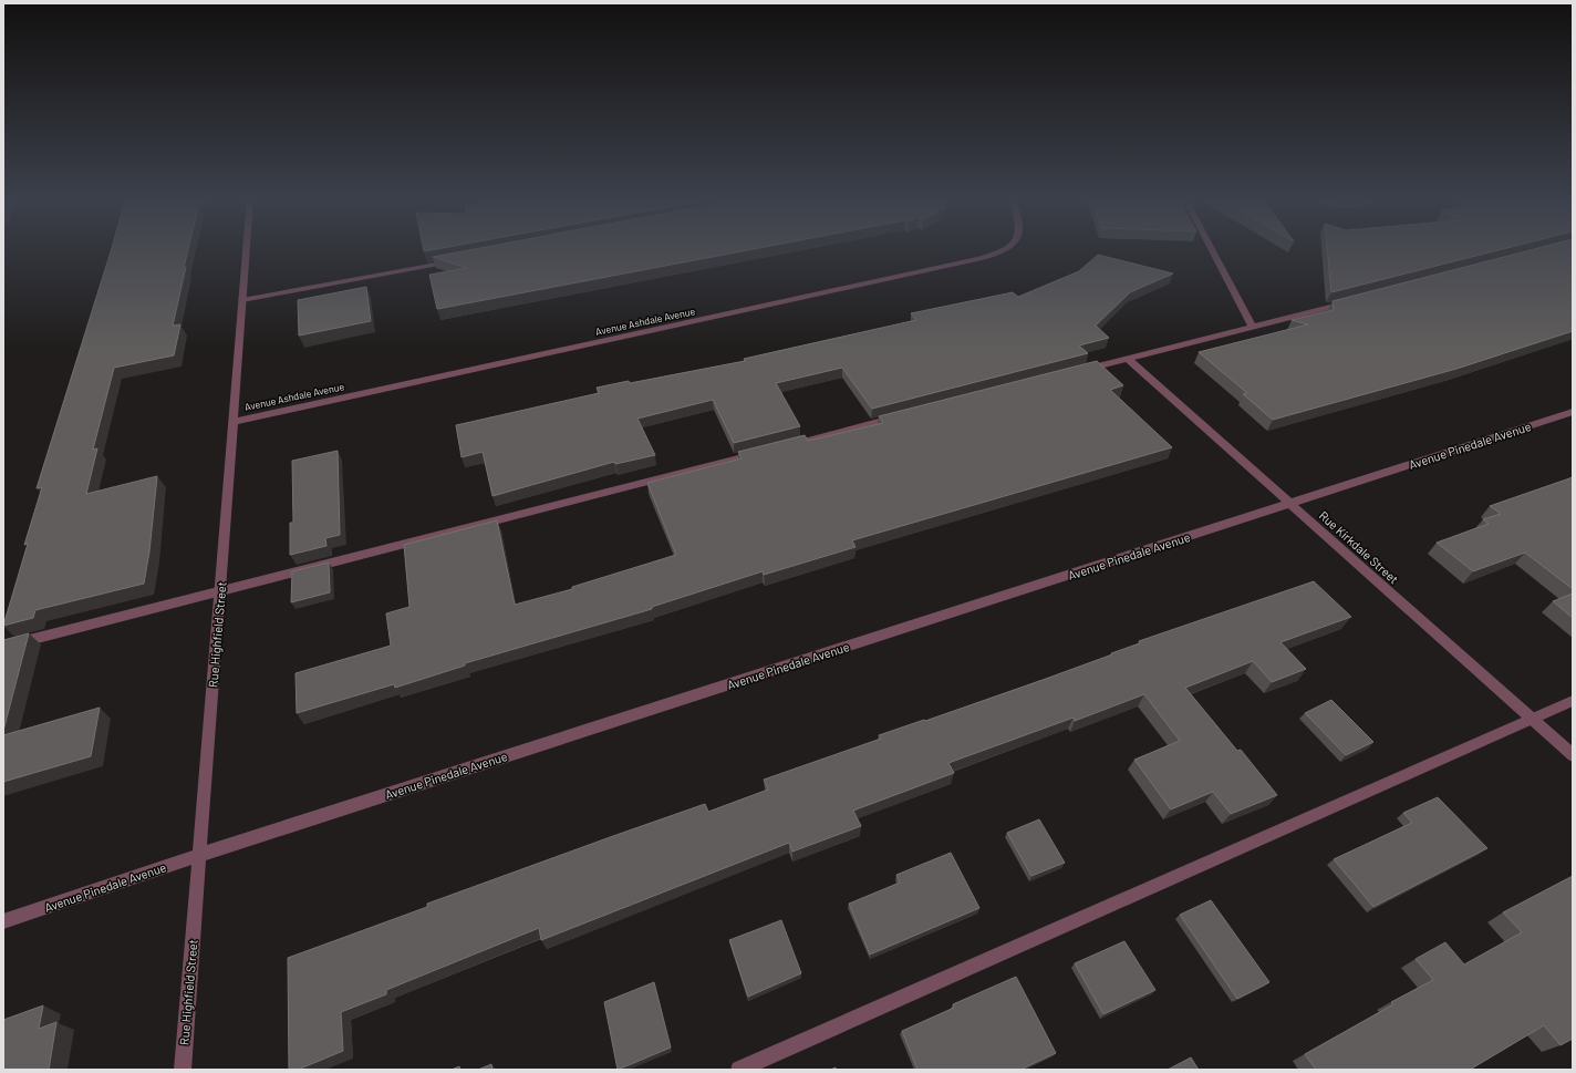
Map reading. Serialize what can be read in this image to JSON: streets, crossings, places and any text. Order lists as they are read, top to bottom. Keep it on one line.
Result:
{"streets":{"street":["Avenue Ashdale Avenue","Avenue Pinedale Avenue","Rue Kirkdale Street","Rue Highfield Street"]},"crossings":[["Avenue Ashdale Avenue","Rue Highfield Street"],["Avenue Pinedale Avenue","Rue Kirkdale Street"],["Avenue Pinedale Avenue","Rue Highfield Street"]]}
